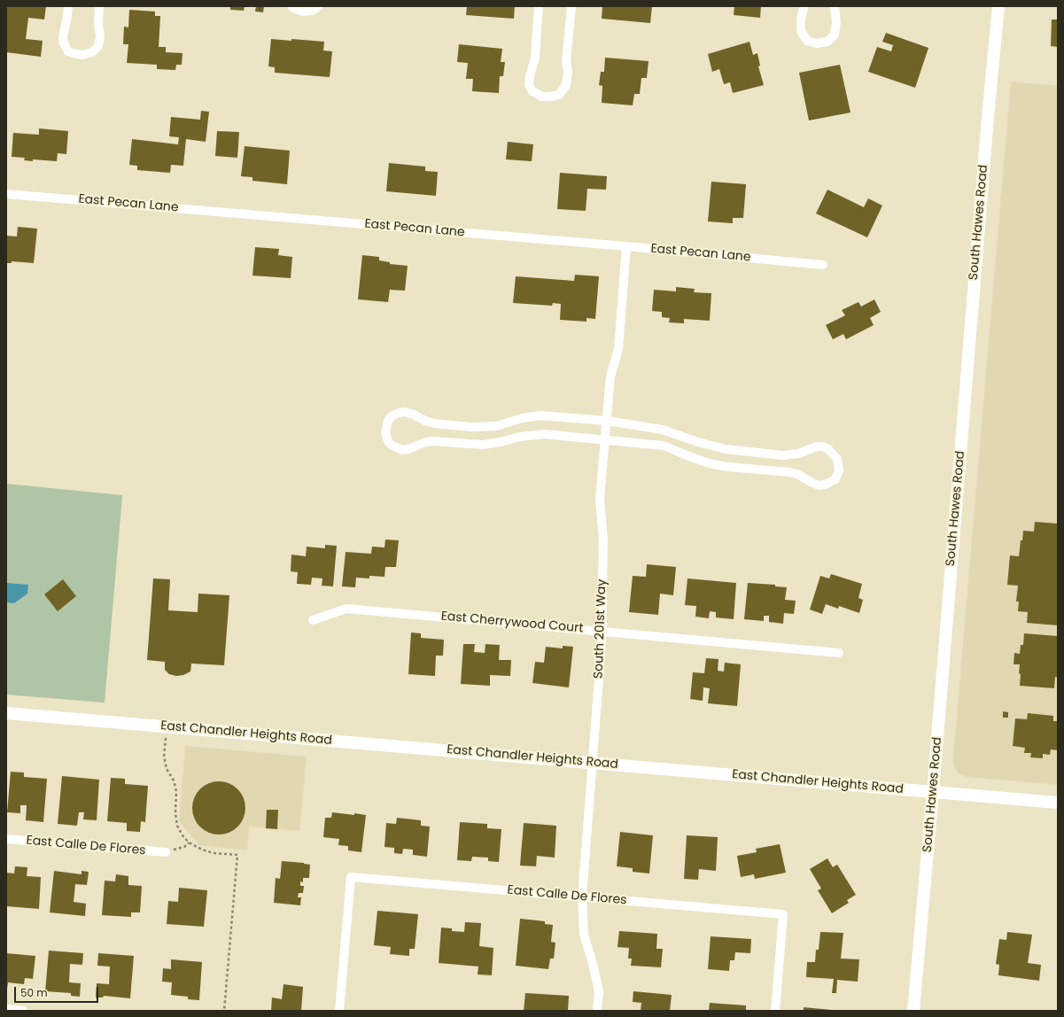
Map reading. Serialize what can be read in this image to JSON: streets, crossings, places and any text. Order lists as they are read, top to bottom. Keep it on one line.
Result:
{"streets":{"main road":["South Hawes Road","East Chandler Heights Road"],"street":["East Pecan Lane","East Cherrywood Court","South 201st Way","East Calle De Flores"]},"crossings":[["East Pecan Lane","South 201st Way"],["South Hawes Road","East Chandler Heights Road"],["East Cherrywood Court","South 201st Way"],["South 201st Way","East Chandler Heights Road"],["South 201st Way","East Calle De Flores"]],"scale_bar":"50 m"}
